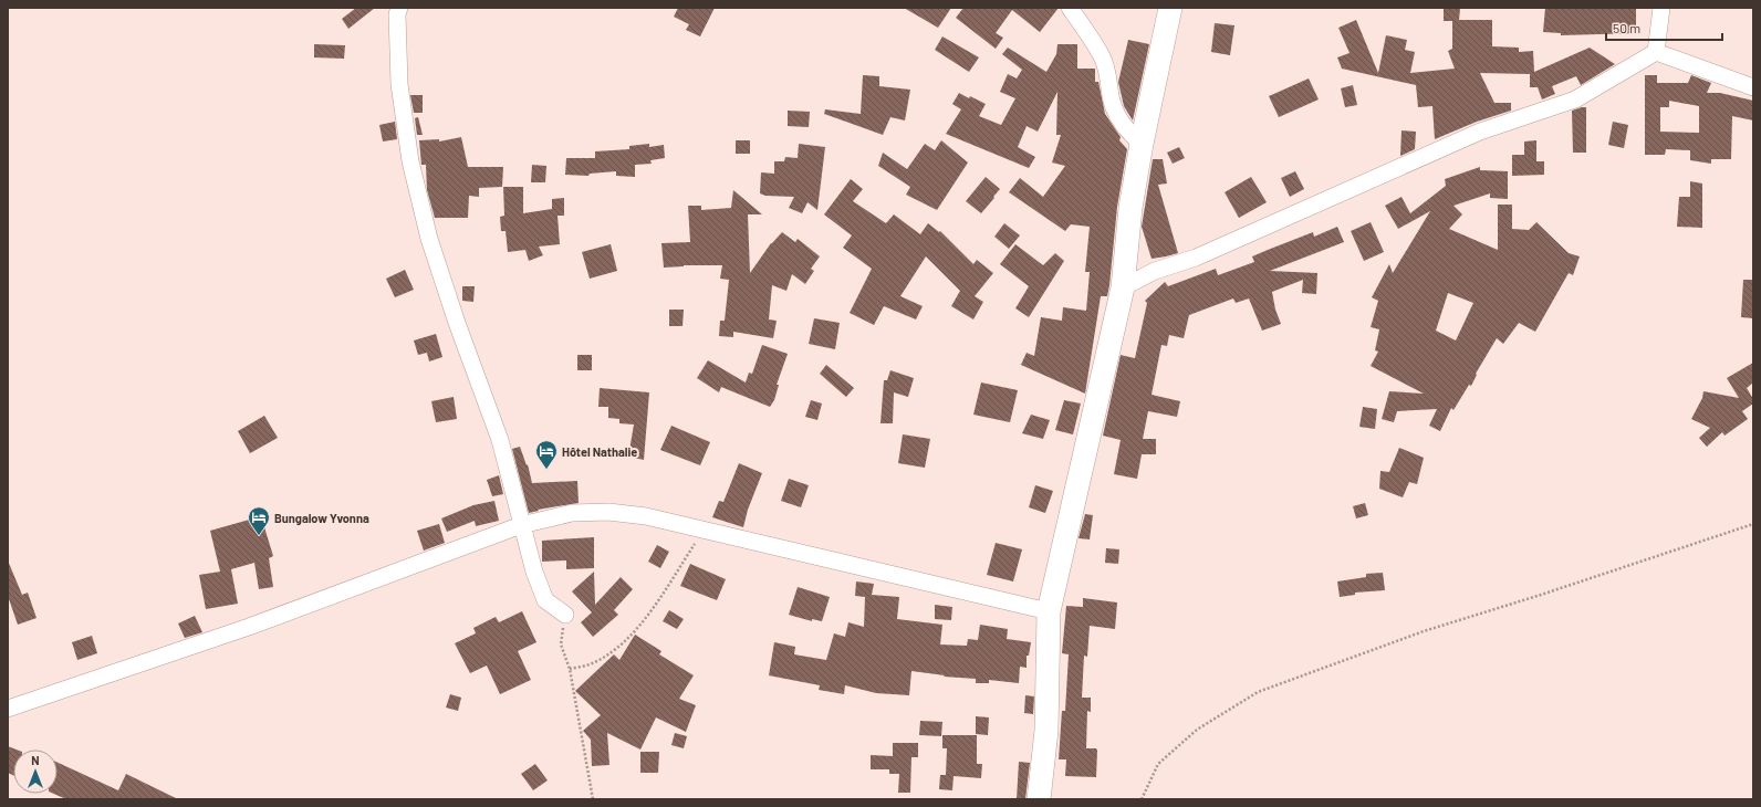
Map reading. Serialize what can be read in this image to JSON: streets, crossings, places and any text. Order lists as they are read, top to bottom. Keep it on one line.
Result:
{"places":{"hotel":["Hôtel Nathalie","Bungalow Yvonna"]},"scale_bar":"50 m","north":"top"}
